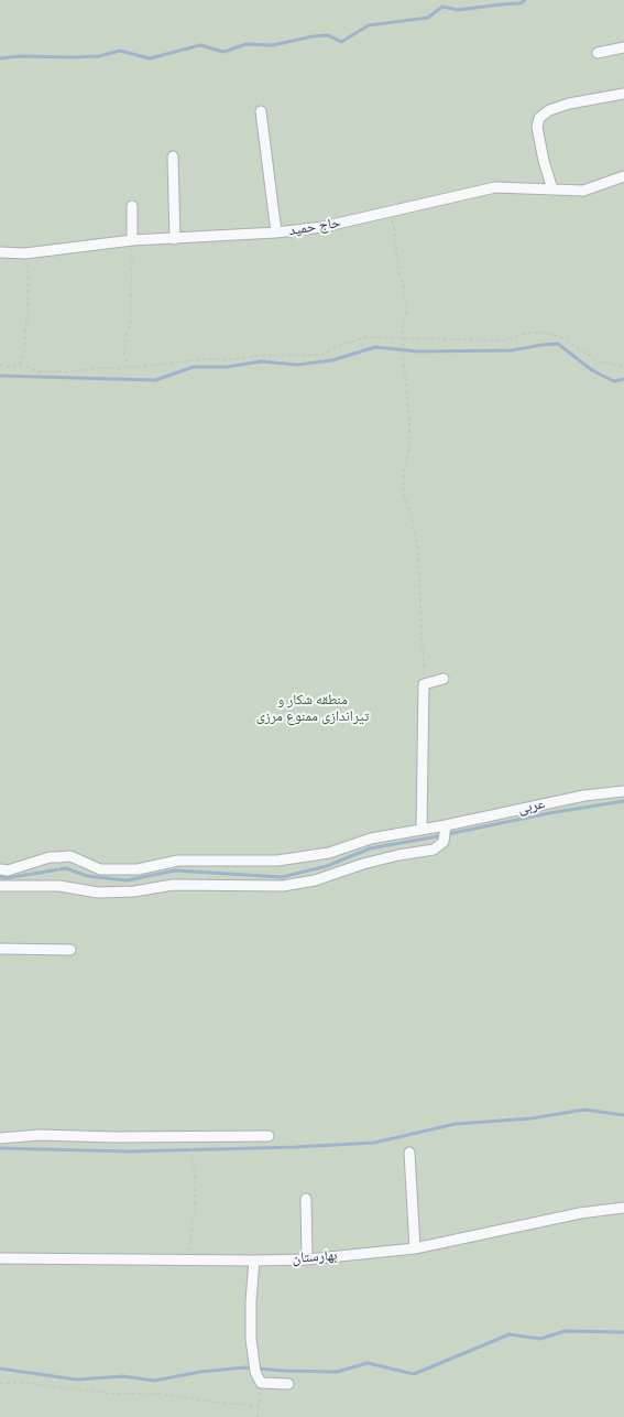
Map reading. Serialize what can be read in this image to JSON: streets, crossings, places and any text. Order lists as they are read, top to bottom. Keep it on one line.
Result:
{"streets":{"street":["حاج حمید","عربی","بهارستان"]},"parks":["منطقه شکار و تیراندازی ممنوع مرزی"]}
